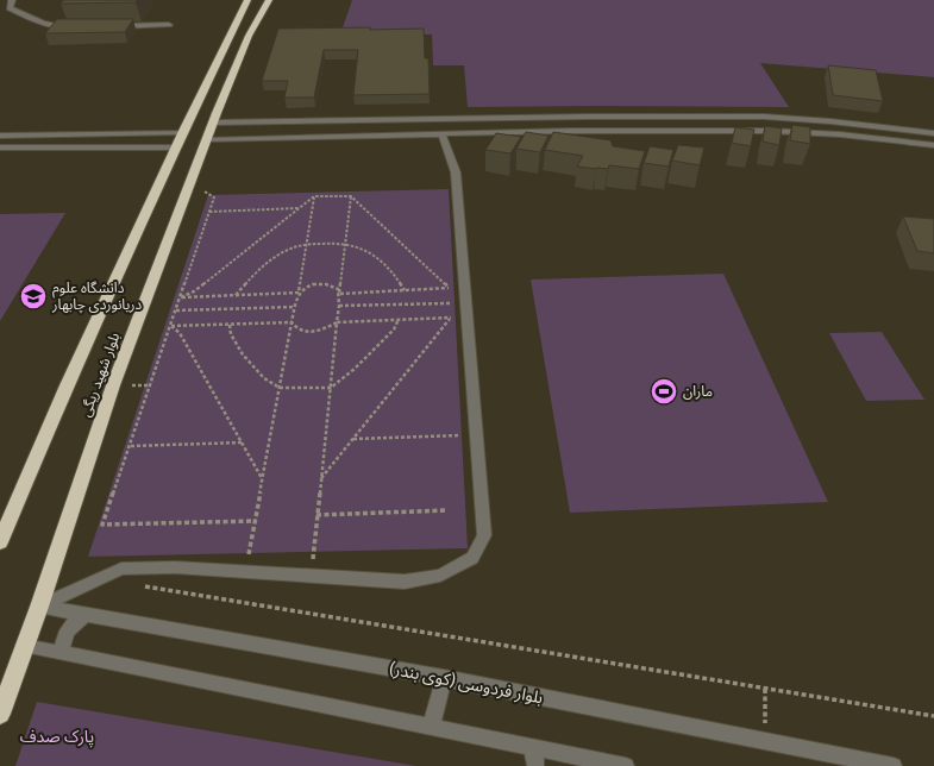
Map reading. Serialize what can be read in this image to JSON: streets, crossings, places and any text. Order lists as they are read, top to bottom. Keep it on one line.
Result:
{"streets":{"highway":["بلوار شهید ریگی"],"street":["بلوار فردوسی (کوی بندر)"]},"crossings":[["بلوار شهید ریگی","بلوار فردوسی (کوی بندر)"]],"parks":["پارک صدف"],"places":{"school or university":["دانشگاه علوم دریانوردی چابهار"],"sports":["ماران"]}}
